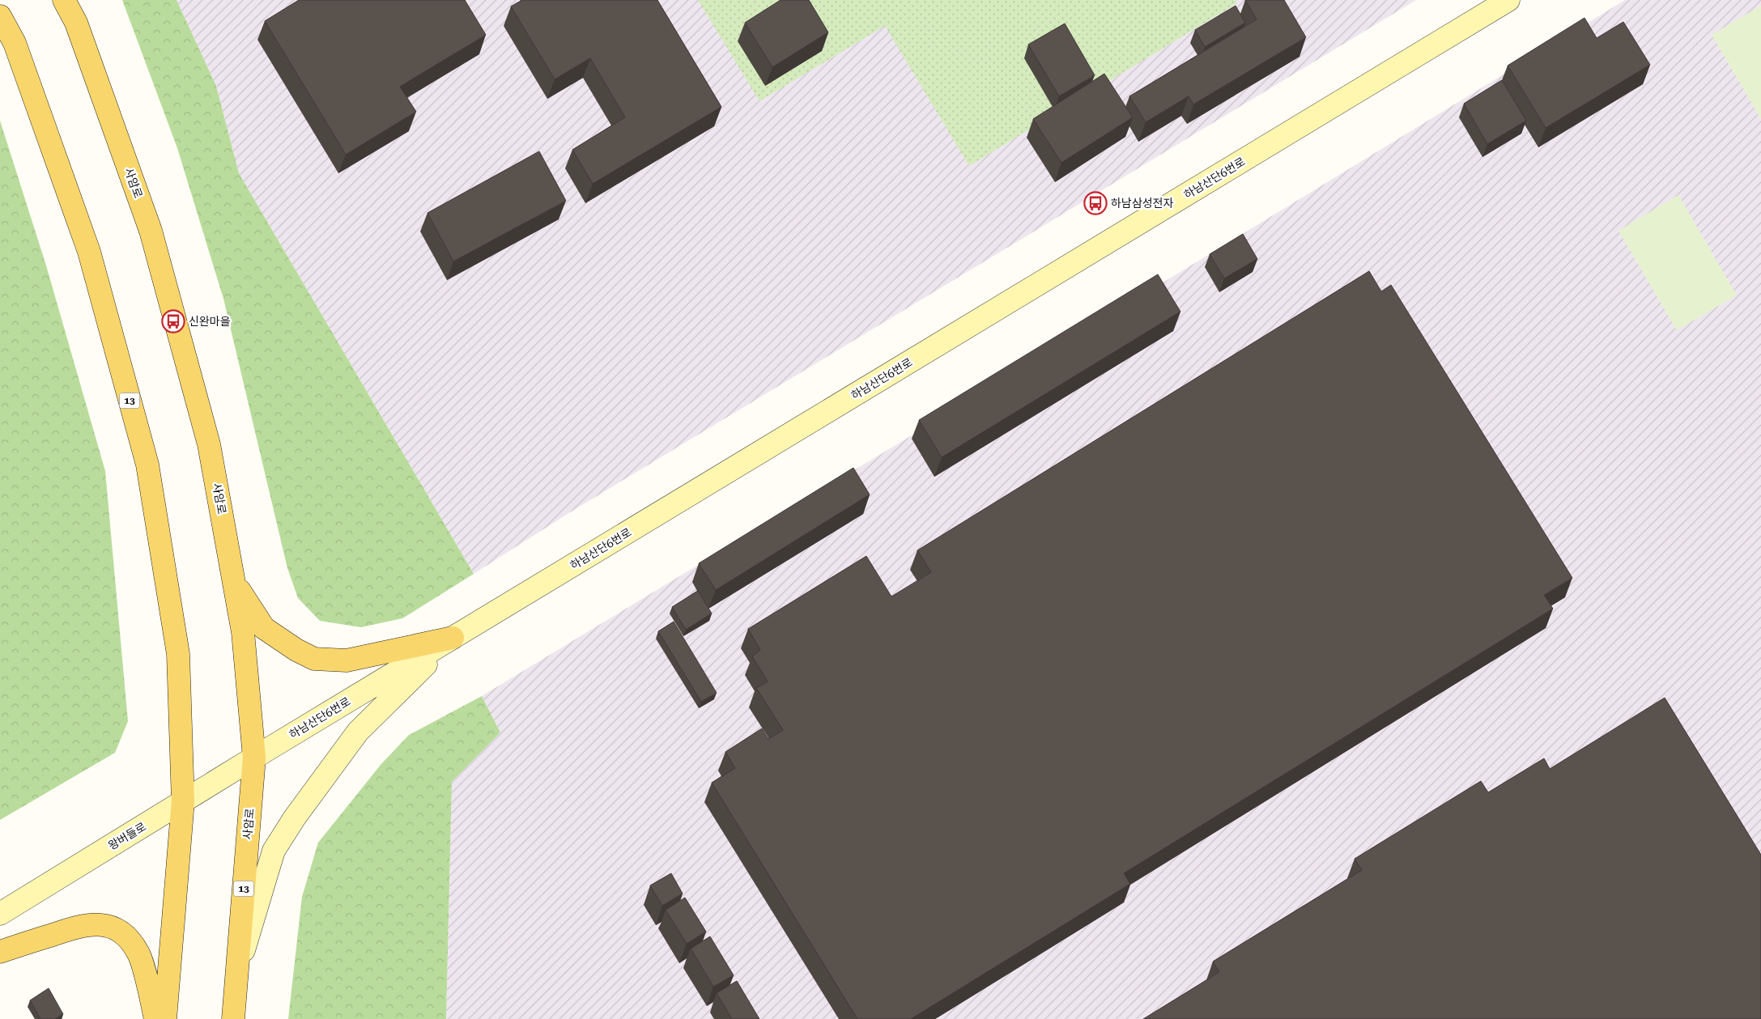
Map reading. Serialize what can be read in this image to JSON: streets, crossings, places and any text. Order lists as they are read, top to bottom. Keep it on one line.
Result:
{"streets":{"main road":["사암로","13"],"street":["하남산단6번로","왕버들로"]},"crossings":[["하남산단6번로","사암로"],["하남산단6번로","왕버들로"],["사암로","왕버들로"],["13","왕버들로"]],"places":{"bus stop":["하남삼성전자","신완마을"]}}
